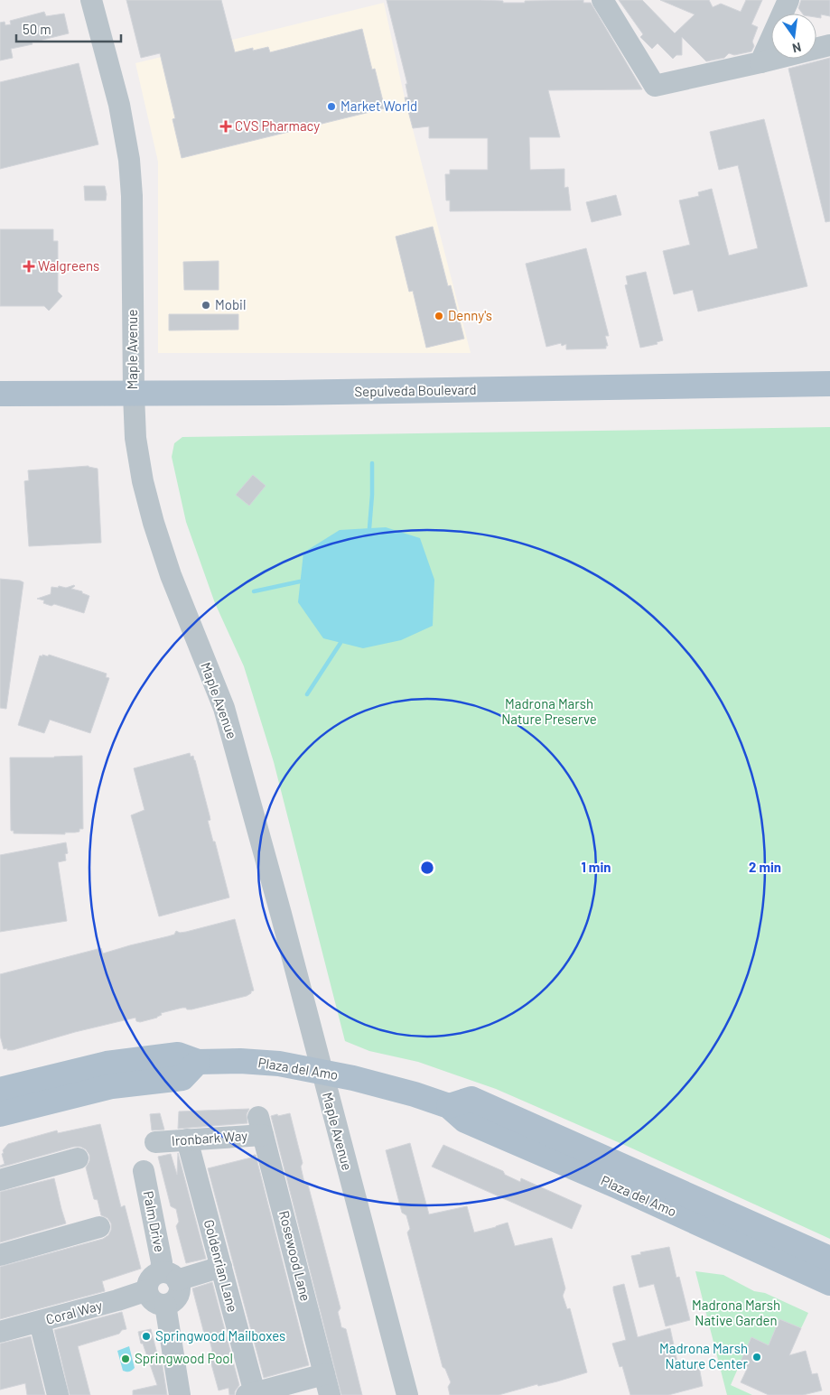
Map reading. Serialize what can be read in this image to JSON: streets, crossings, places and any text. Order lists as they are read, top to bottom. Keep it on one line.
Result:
{"streets":{"main road":["Sepulveda Boulevard","Plaza del Amo"],"street":["Maple Avenue","Ironbark Way","Palm Drive","Rosewood Lane","Goldenrian Lane","Coral Way"]},"crossings":[["Maple Avenue","Sepulveda Boulevard"],["Maple Avenue","Plaza del Amo"],["Ironbark Way","Rosewood Lane"],["Ironbark Way","Goldenrian Lane"],["Palm Drive","Coral Way"]],"parks":["Madrona Marsh Nature Preserve","Madrona Marsh Native Garden"],"places":{"other":["Market World","Mobil","Denny's","Springwood Mailboxes","Madrona Marsh Nature Center","Springwood Pool"],"health":["CVS Pharmacy","Walgreens"]},"scale_bar":"50 m","north":"bottom","rings":["1 min","2 min"]}
